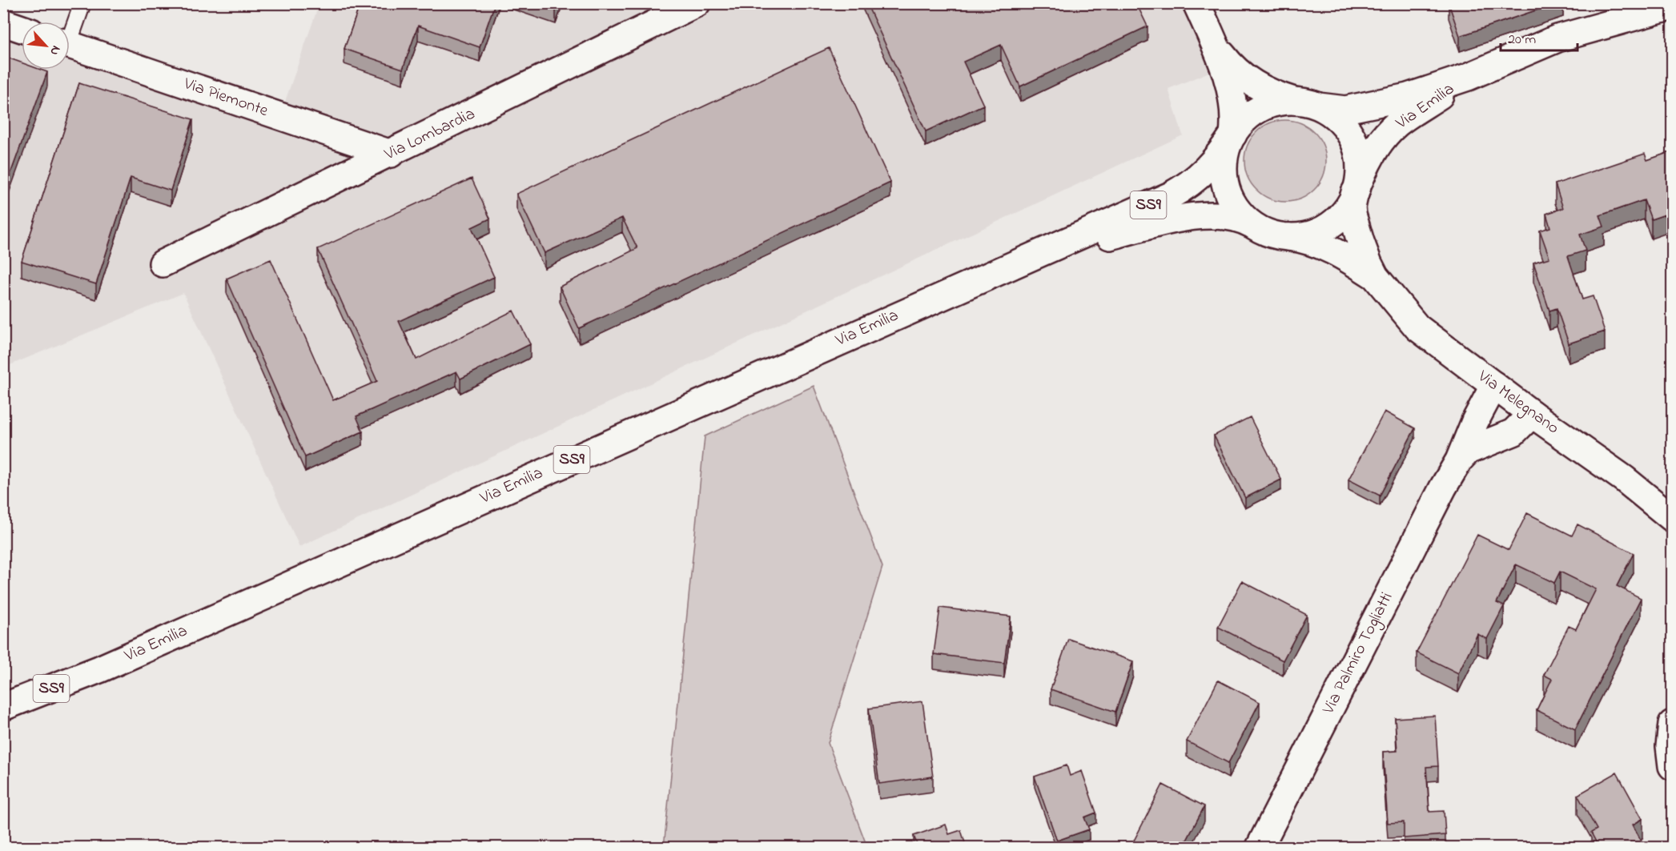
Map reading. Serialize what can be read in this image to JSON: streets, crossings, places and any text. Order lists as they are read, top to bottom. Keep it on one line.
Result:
{"streets":{"main road":["Via Piemonte","Via Emilia","Via Lombardia","SS9","Via Melegnano","Via Palmiro Togliatti"]},"crossings":[["Via Piemonte","Via Lombardia"],["Via Emilia","Via Melegnano"],["Via Melegnano","Via Palmiro Togliatti"]],"scale_bar":"20 m","north":"bottom right"}
